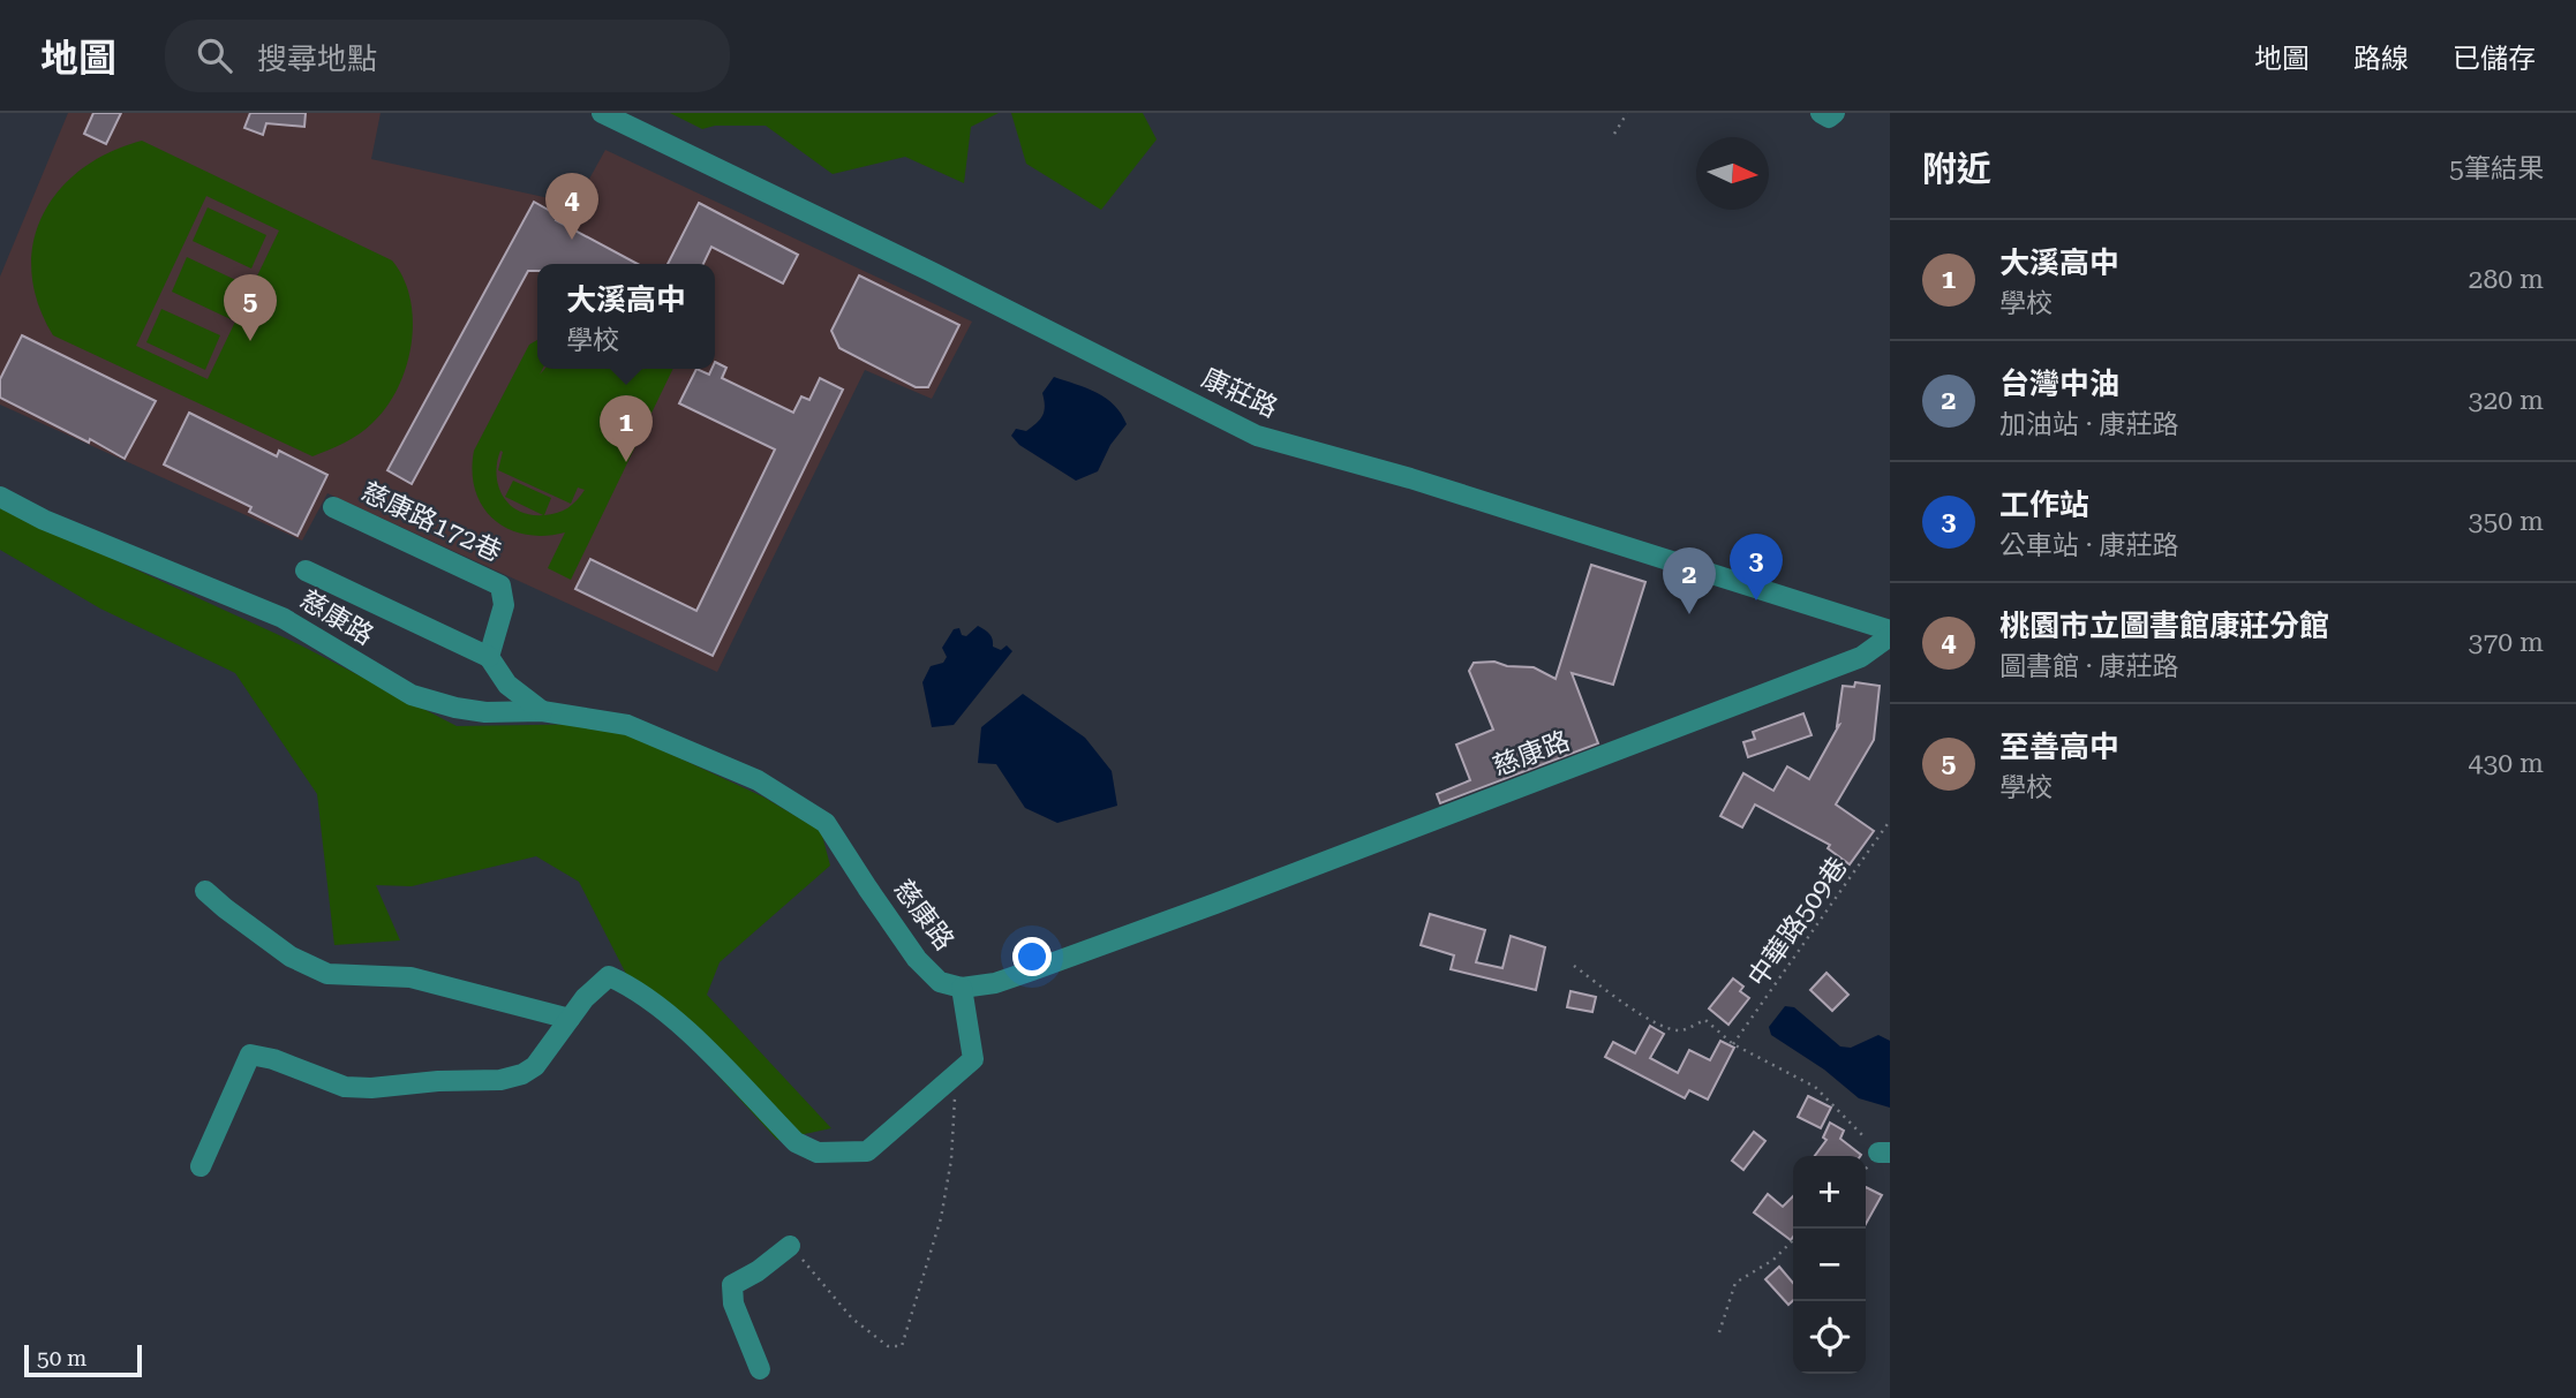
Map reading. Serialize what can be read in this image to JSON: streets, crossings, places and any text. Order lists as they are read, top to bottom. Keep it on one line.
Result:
{"streets":{"street":["康莊路","慈康路172巷","慈康路"],"path":["中華路509巷"]},"scale_bar":"50 m","north":"right","page":{"header":"地圖","search":"搜尋地點","nav":["地圖","路線","已儲存"],"heading":["附近","5筆結果"],"pins":["4","5","1","3","2"],"list":[{"mark":"1","name":"大溪高中","note":"學校","value":"280 m"},{"mark":"2","name":"台灣中油","note":"加油站 · 康莊路","value":"320 m"},{"mark":"3","name":"工作站","note":"公車站 · 康莊路","value":"350 m"},{"mark":"4","name":"桃園市立圖書館康莊分館","note":"圖書館 · 康莊路","value":"370 m"},{"mark":"5","name":"至善高中","note":"學校","value":"430 m"}],"popup":["大溪高中","學校"],"map_buttons":["+","−"],"scale":"50 m"}}
